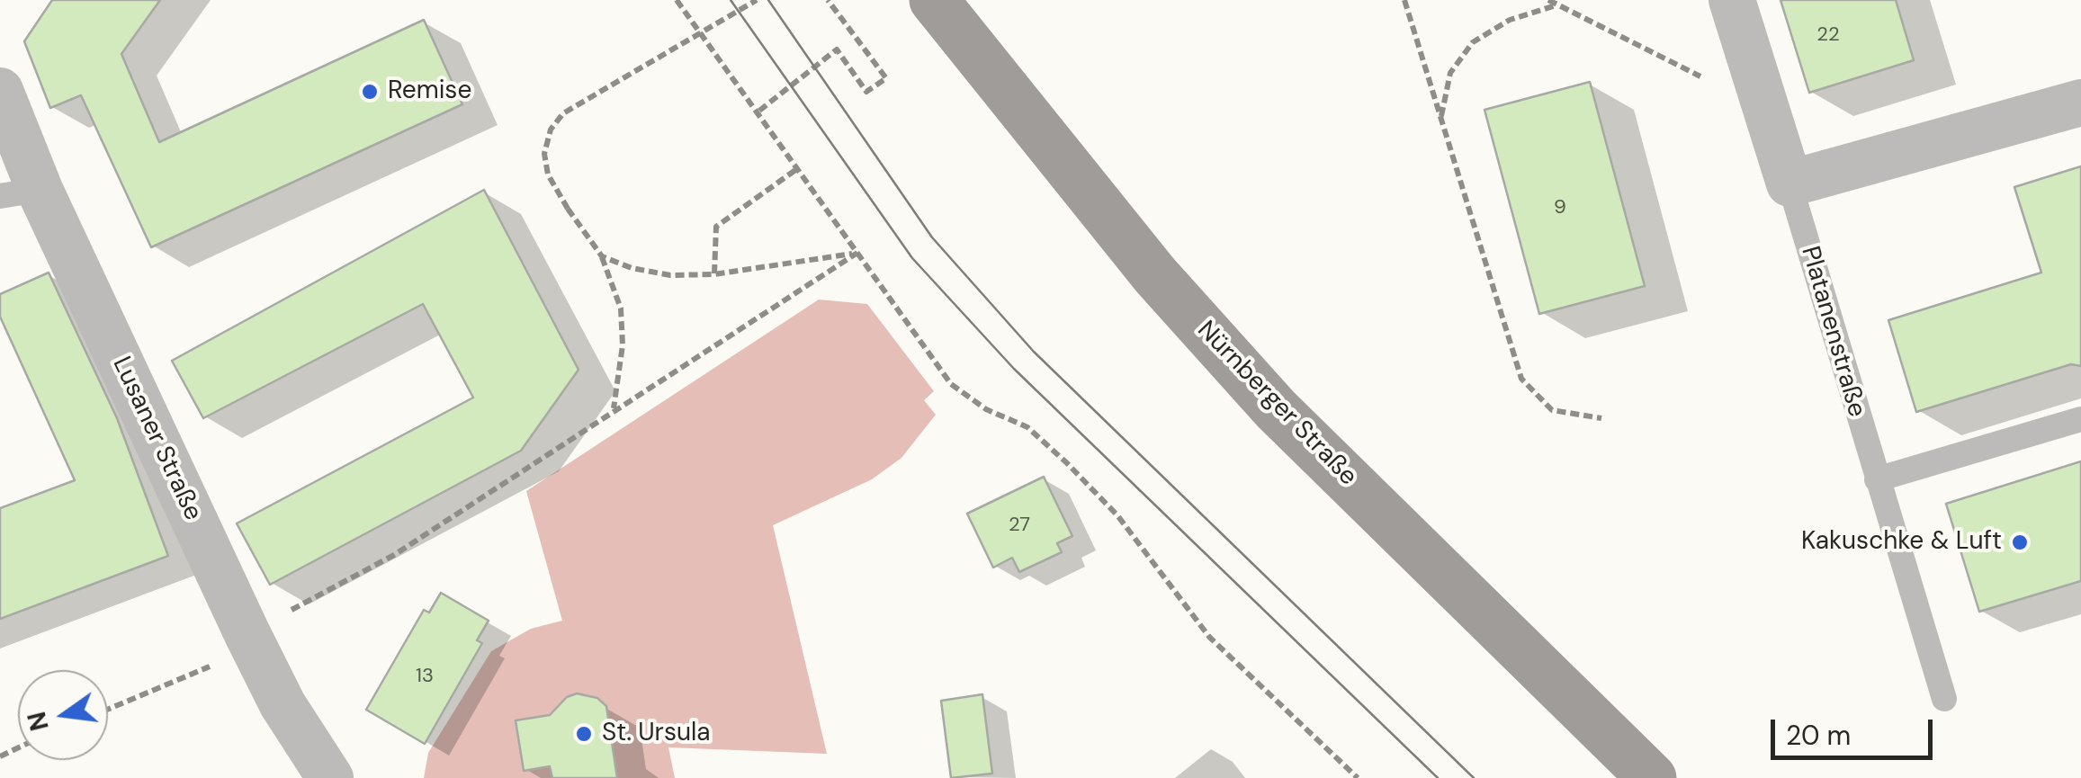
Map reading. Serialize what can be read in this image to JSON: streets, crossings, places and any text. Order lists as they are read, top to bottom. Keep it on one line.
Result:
{"streets":{"main road":["Nürnberger Straße"],"street":["Platanenstraße","Lusaner Straße"]},"places":["Remise","Kakuschke & Luft","St. Ursula"],"house_numbers":["22","9","27","13"],"scale_bar":"20 m","north":"left"}
